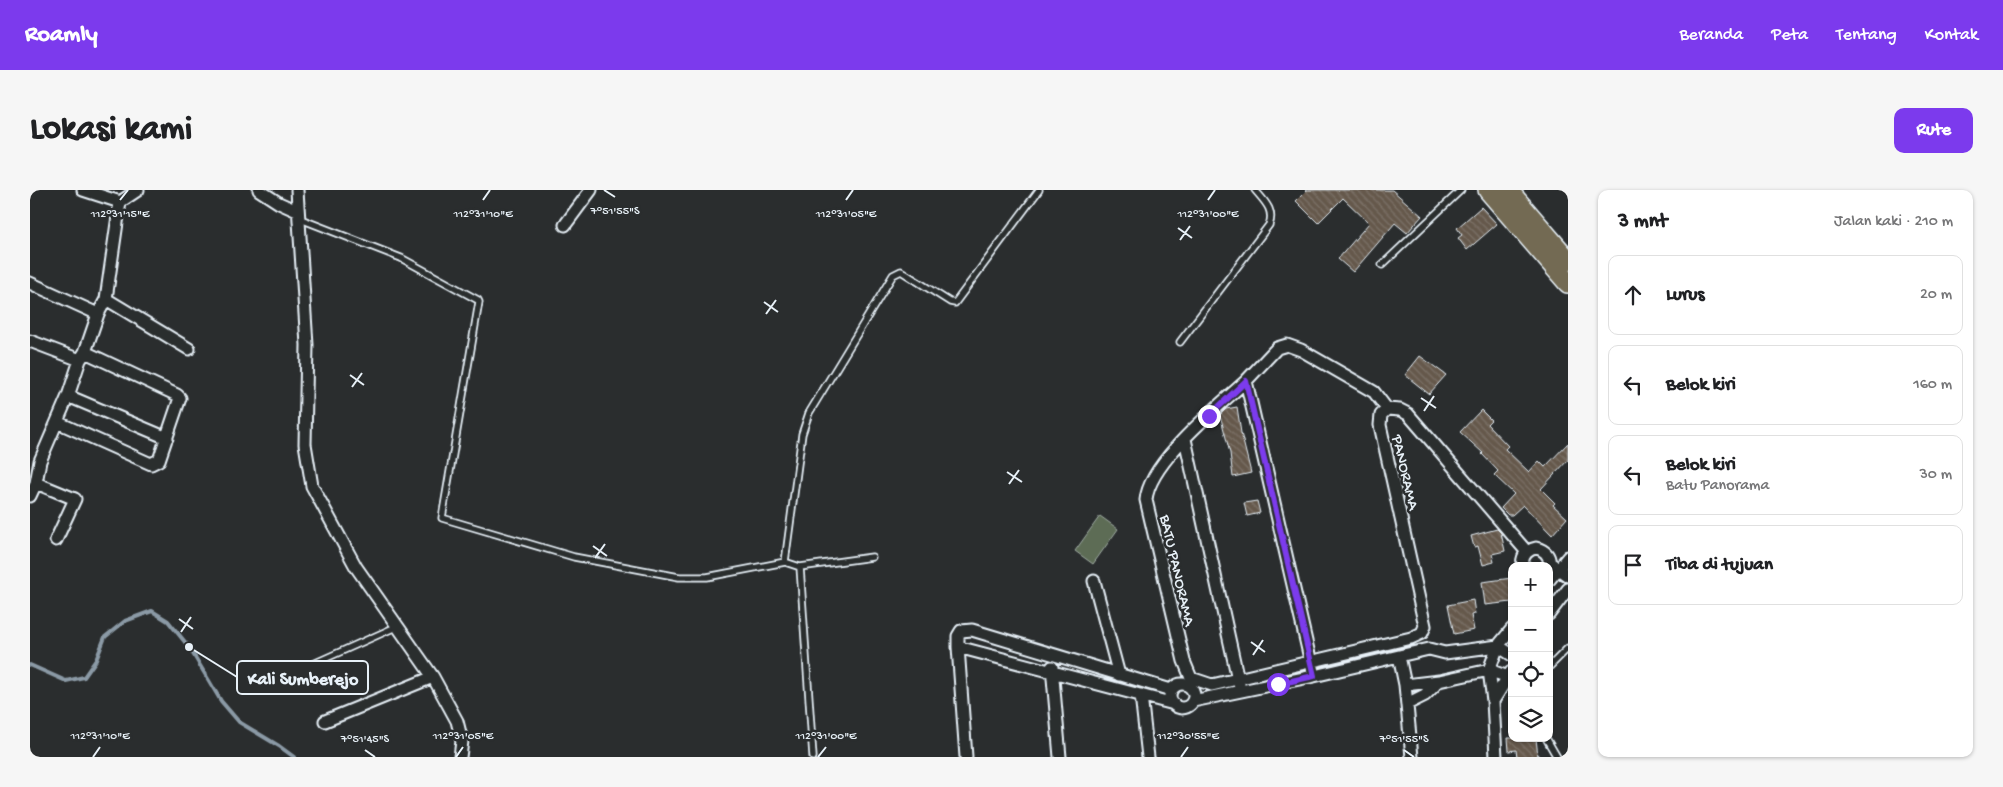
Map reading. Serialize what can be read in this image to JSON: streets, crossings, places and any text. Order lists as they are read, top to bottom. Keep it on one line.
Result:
{"streets":{"street":["PANORAMA","BATU PANORAMA"]},"crossings":[["PANORAMA","BATU PANORAMA"]],"places":["Kali Sumberejo"],"page":{"header":"Roamly","nav":["Beranda","Peta","Tentang","Kontak"],"buttons":"Rute","title":"Lokasi kami","heading":["3 mnt","Jalan kaki · 210 m"],"list":[["Lurus","20 m"],["Belok kiri","160 m"],["Belok kiri","Batu Panorama","30 m"],"Tiba di tujuan"],"map_buttons":["+","−"]},"coordinates":["7°51'55\"S","112°31'15\"E","112°31'10\"E","112°31'05\"E","112°31'00\"E","112°30'55\"E","7°51'45\"S"]}
